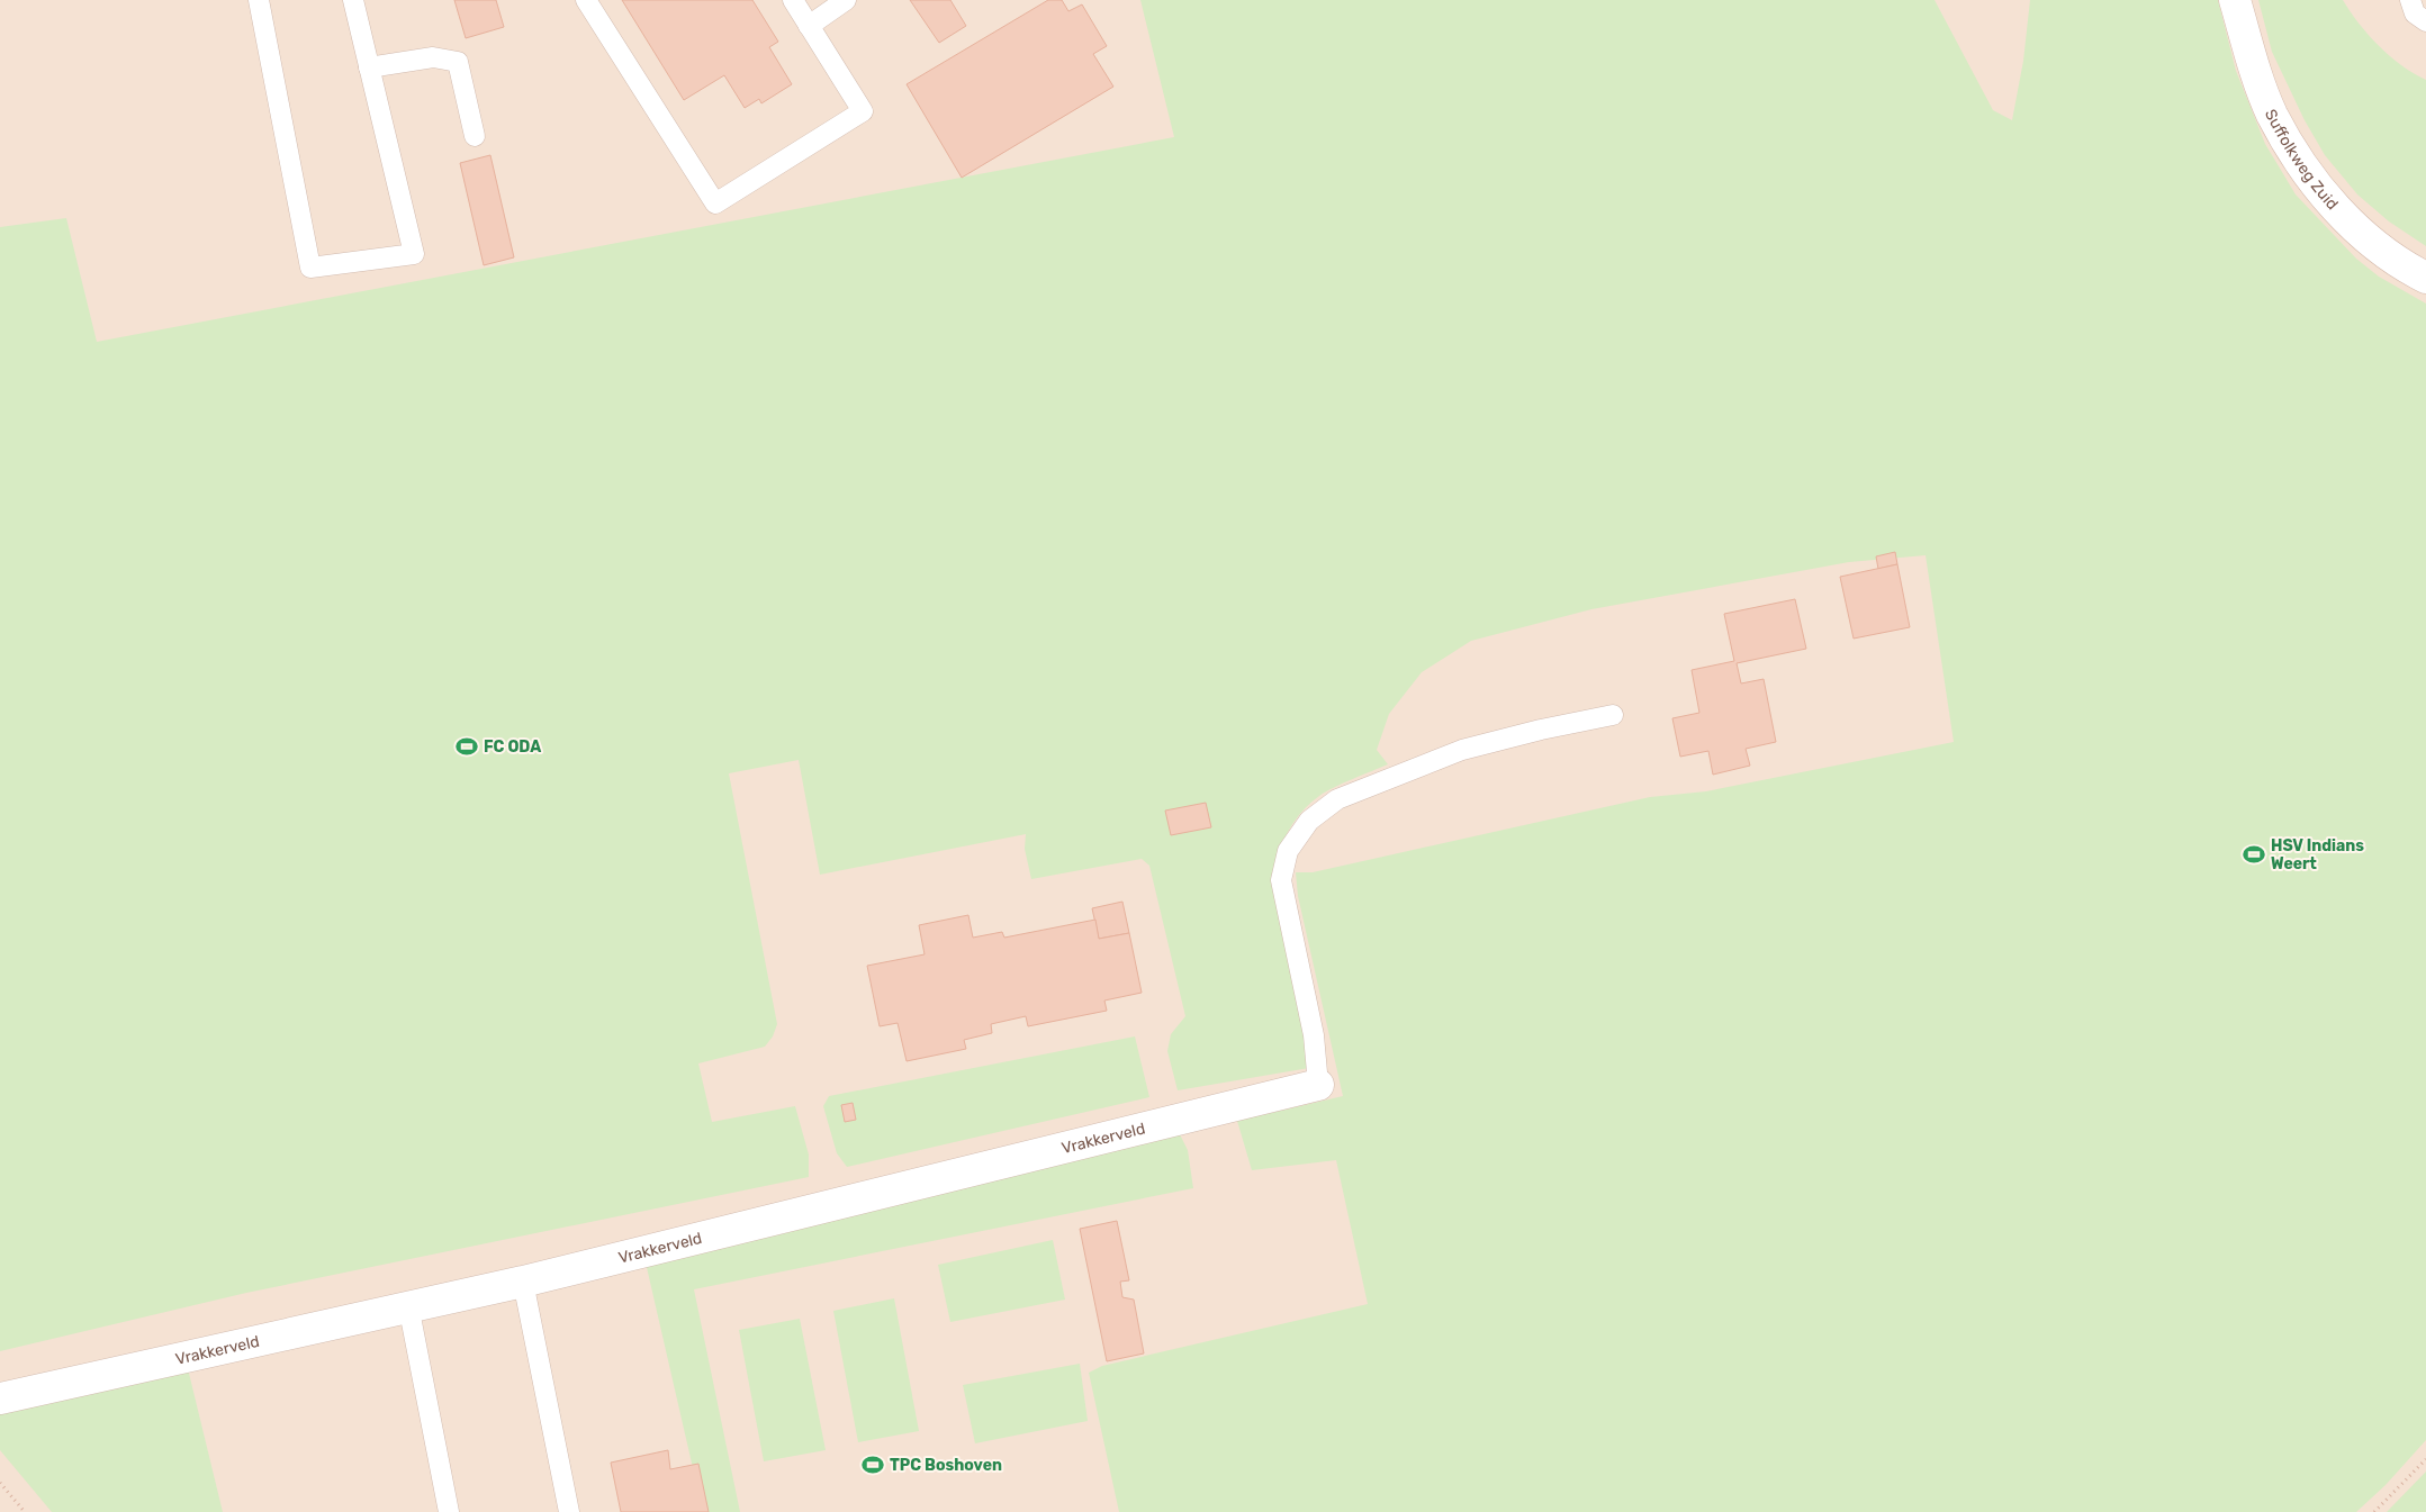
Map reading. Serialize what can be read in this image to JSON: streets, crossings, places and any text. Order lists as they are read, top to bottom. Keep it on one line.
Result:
{"streets":{"street":["Suffolkweg Zuid","Vrakkerveld"]},"places":{"sports":["FC ODA","HSV Indians Weert","TPC Boshoven"]}}
